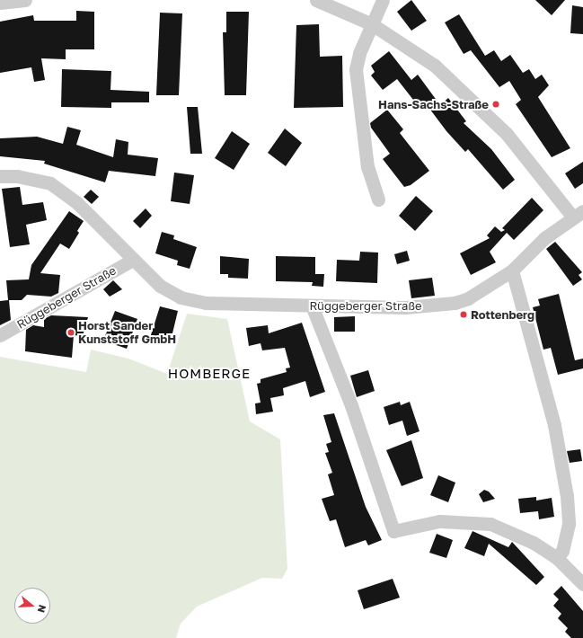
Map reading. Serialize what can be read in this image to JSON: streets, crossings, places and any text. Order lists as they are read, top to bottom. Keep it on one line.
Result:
{"streets":{"street":["Rüggeberger Straße"]},"districts":["HOMBERGE"],"places":["Hans-Sachs-Straße","Rottenberg","Horst Sander Kunststoff GmbH"],"north":"right"}
